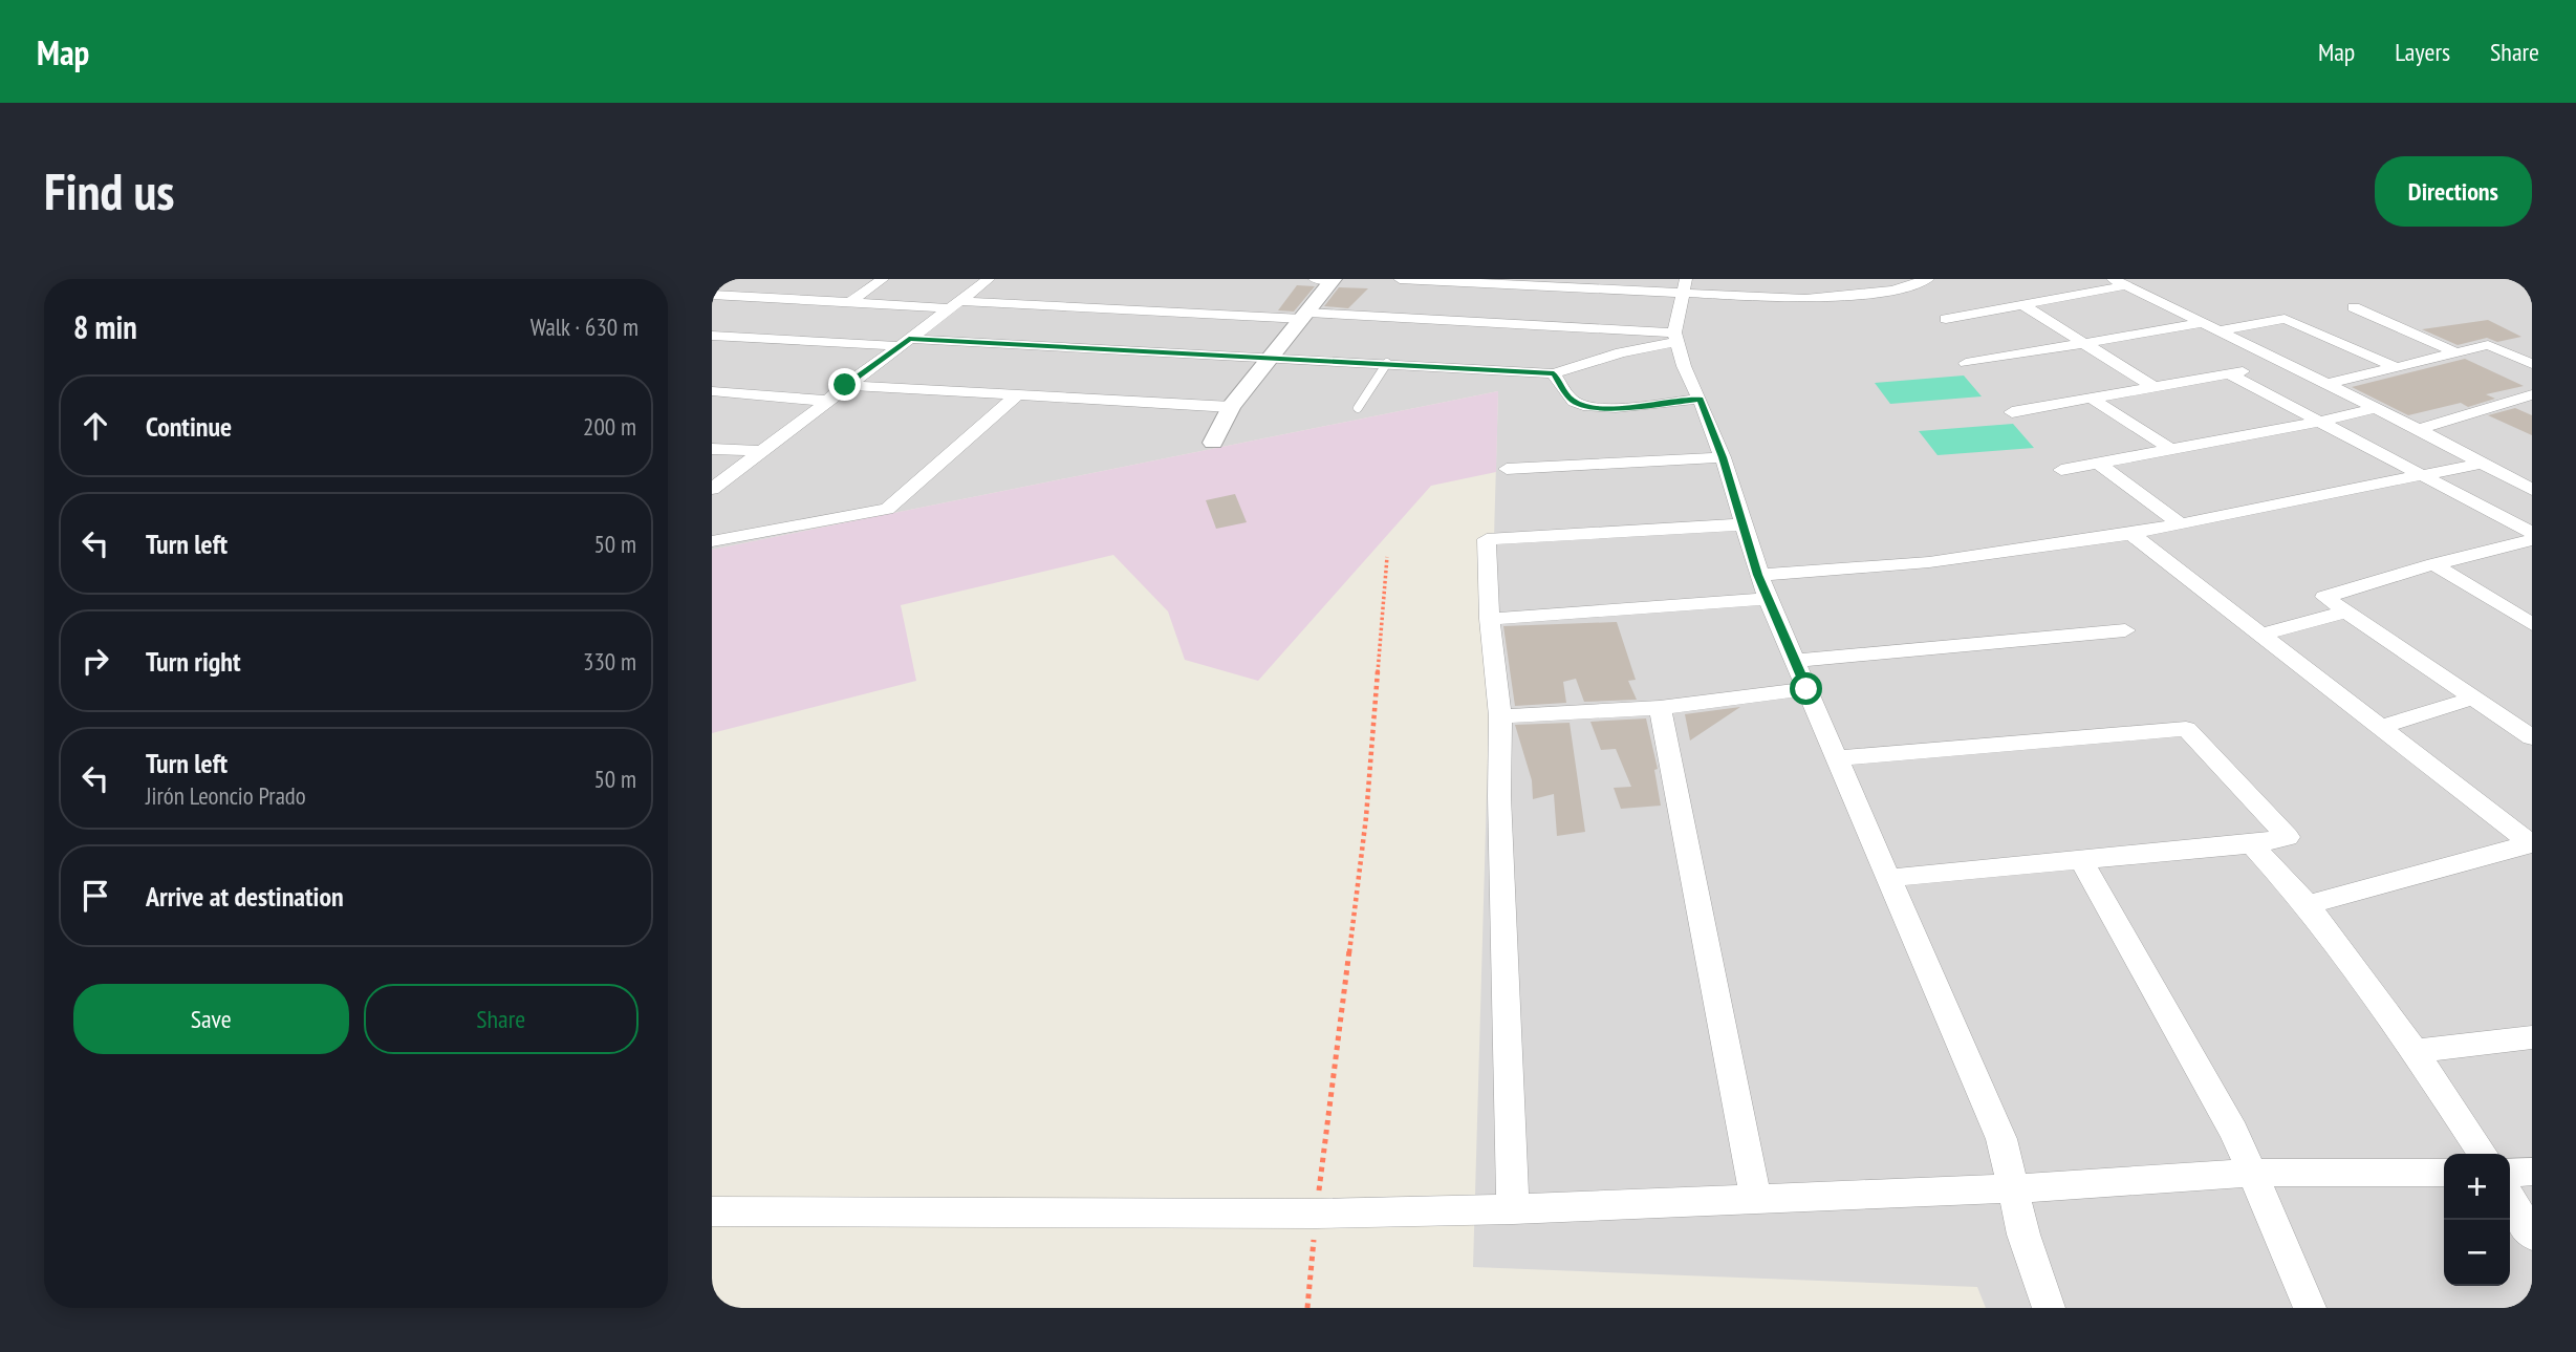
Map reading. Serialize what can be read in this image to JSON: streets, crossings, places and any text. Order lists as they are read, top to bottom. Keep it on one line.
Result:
{"page":{"header":"Map","nav":["Map","Layers","Share"],"buttons":["Directions",["Save","Share"]],"title":"Find us","heading":["8 min","Walk · 630 m"],"list":[["Continue","200 m"],["Turn left","50 m"],["Turn right","330 m"],["Turn left","Jirón Leoncio Prado","50 m"],"Arrive at destination"],"map_buttons":["+","−"]}}
